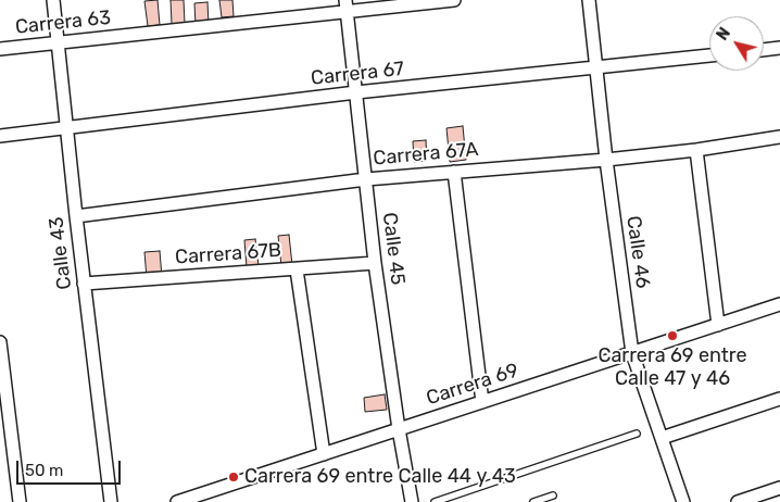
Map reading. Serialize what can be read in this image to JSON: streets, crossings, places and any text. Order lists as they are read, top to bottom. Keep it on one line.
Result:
{"streets":{"street":["Carrera 63","Carrera 67","Carrera 67A","Calle 45","Calle 46","Calle 43","Carrera 67B","Carrera 69"]},"crossings":[["Carrera 63","Calle 45"],["Carrera 63","Calle 43"],["Carrera 67","Calle 45"],["Carrera 67","Calle 46"],["Carrera 67","Calle 43"],["Carrera 67A","Calle 45"],["Carrera 67A","Calle 46"],["Carrera 67A","Calle 43"],["Calle 45","Carrera 67B"],["Calle 45","Carrera 69"],["Calle 46","Carrera 69"],["Calle 43","Carrera 67B"]],"places":["Carrera 69 entre Calle 47 y 46","Carrera 69 entre Calle 44 y 43"],"scale_bar":"50 m","north":"top left"}
